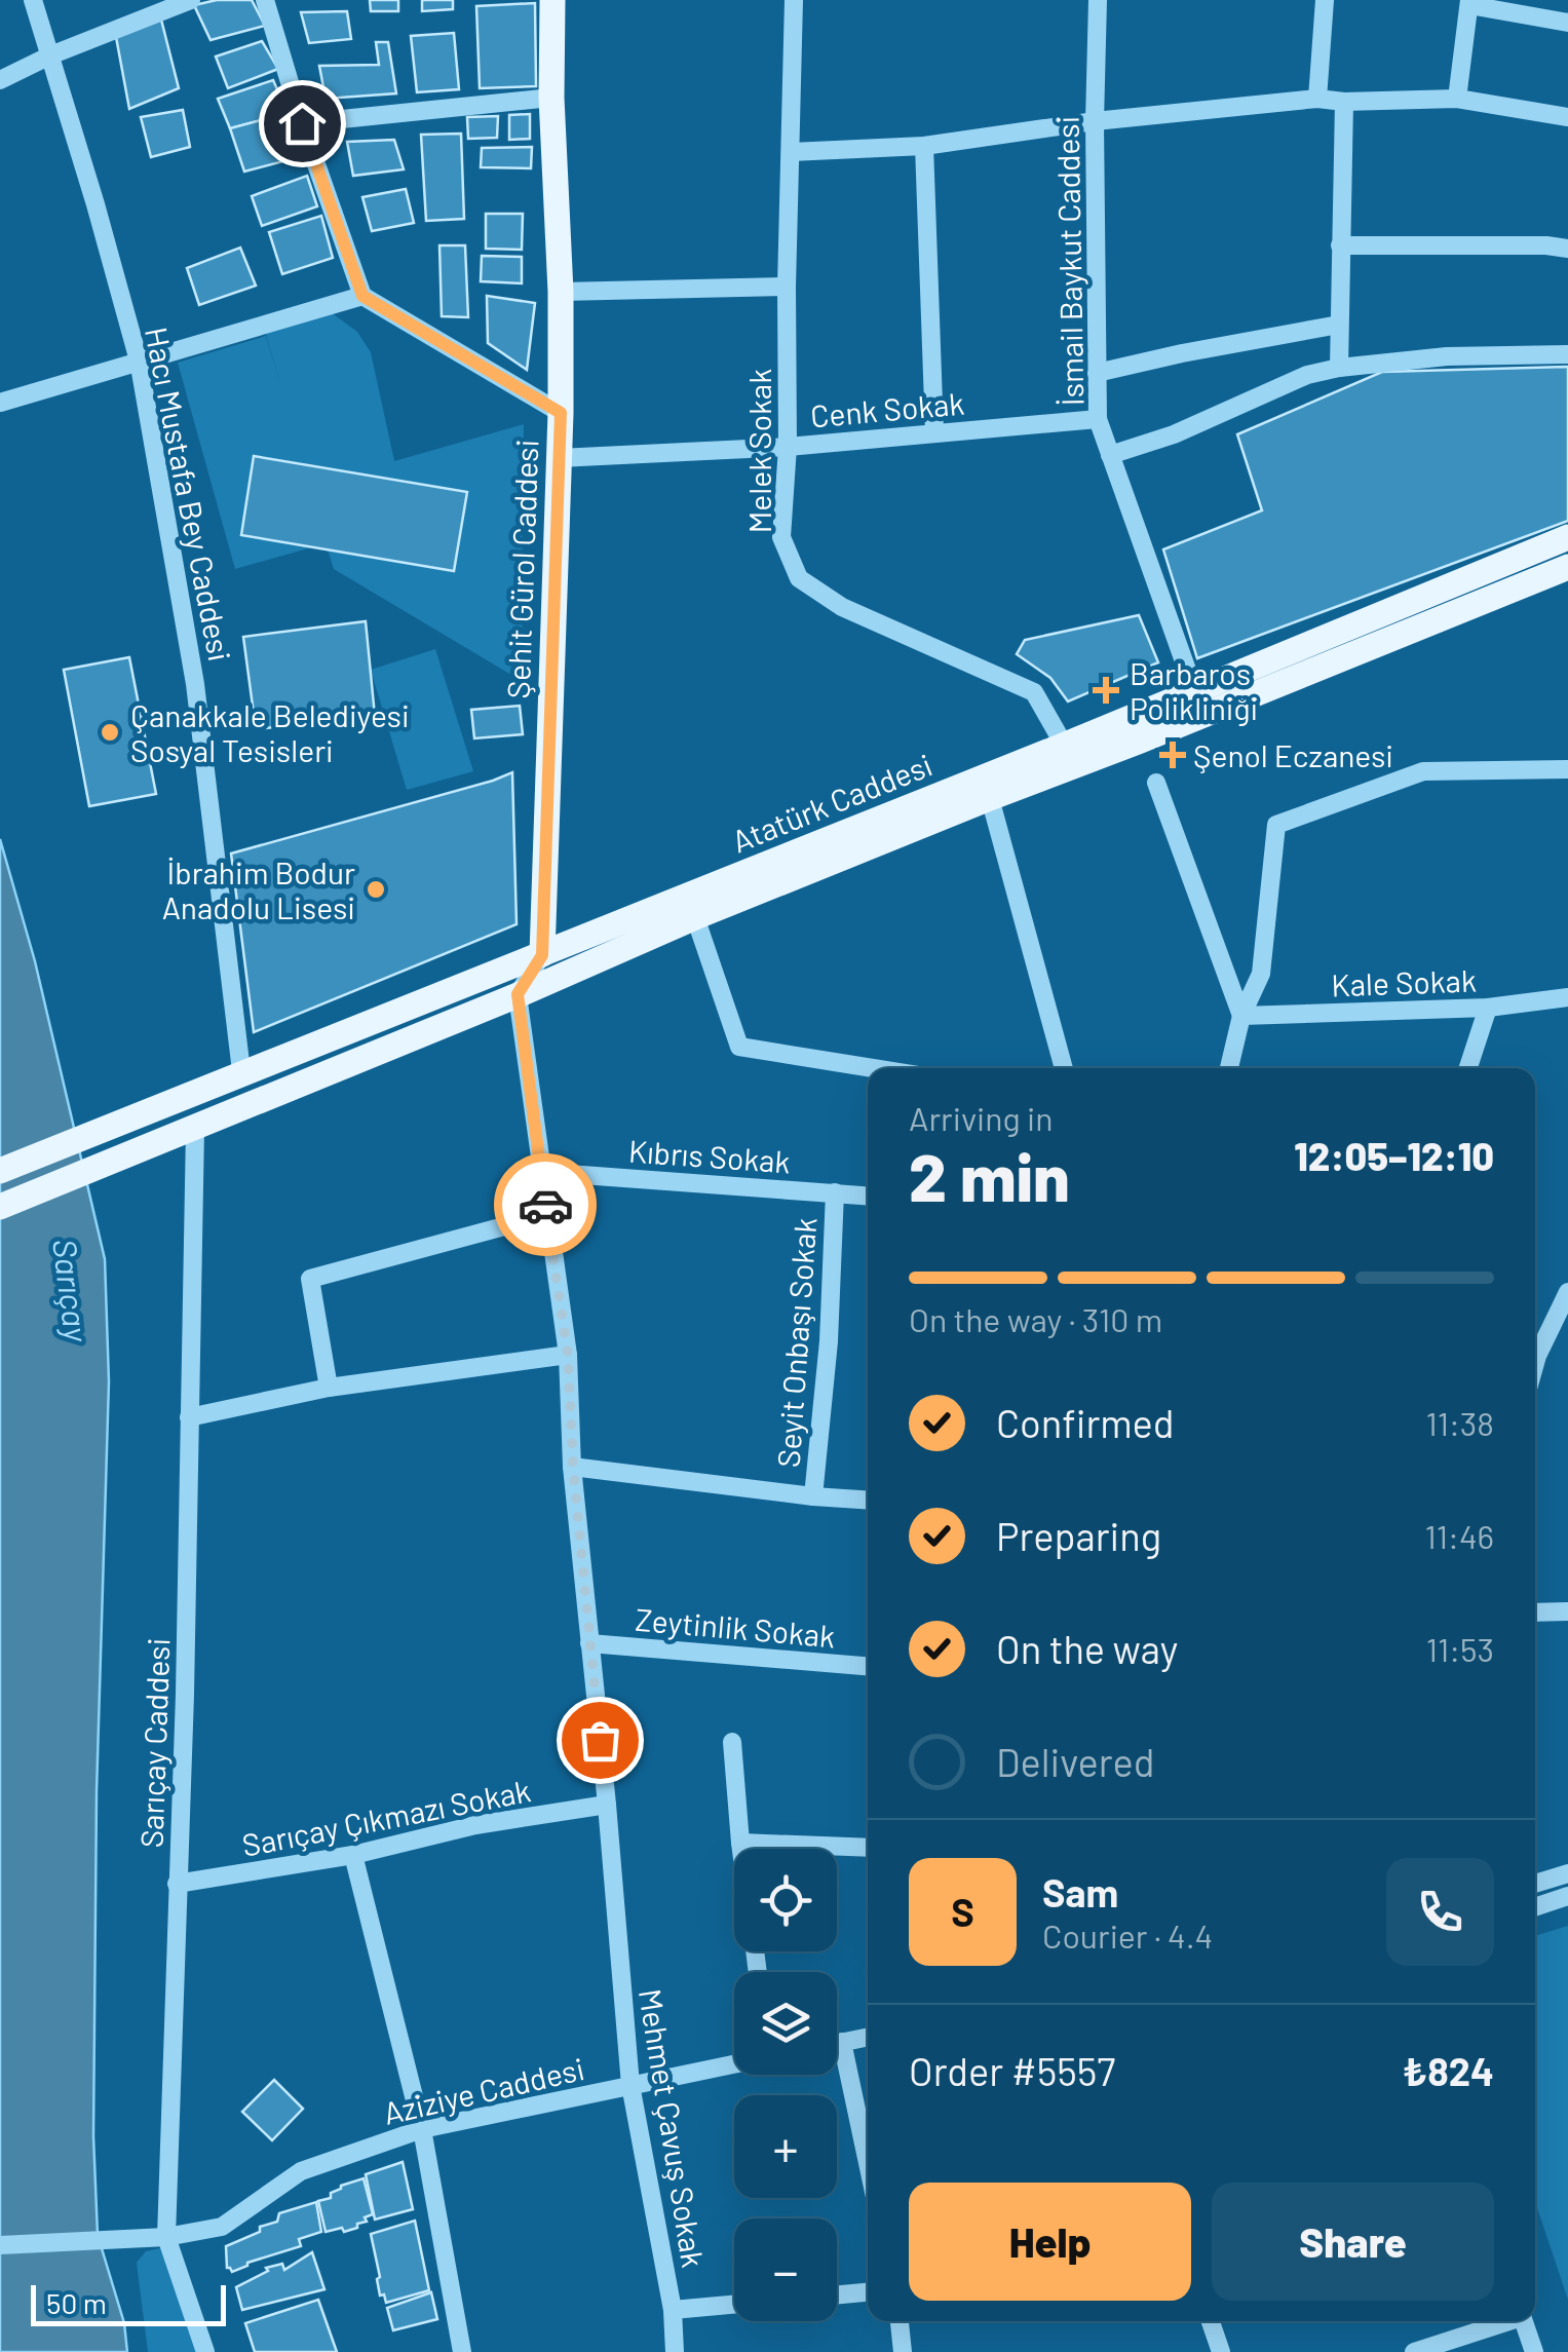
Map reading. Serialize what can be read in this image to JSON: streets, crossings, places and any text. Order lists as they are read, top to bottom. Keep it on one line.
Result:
{"streets":{"main road":["Şehit Gürol Caddesi","Atatürk Caddesi"],"street":["İsmail Baykut Caddesi","Cenk Sokak","Melek Sokak","Hacı Mustafa Bey Caddesi","Kale Sokak","Kıbrıs Sokak","Seyit Onbaşı Sokak","Zeytinlik Sokak","Sarıçay Caddesi","Sarıçay Çıkmazı Sokak","Aziziye Caddesi","Mehmet Çavuş Sokak"]},"crossings":[["İsmail Baykut Caddesi","Cenk Sokak"],["İsmail Baykut Caddesi","Atatürk Caddesi"],["Cenk Sokak","Melek Sokak"],["Cenk Sokak","Şehit Gürol Caddesi"],["Melek Sokak","Atatürk Caddesi"],["Hacı Mustafa Bey Caddesi","Atatürk Caddesi"],["Şehit Gürol Caddesi","Atatürk Caddesi"],["Atatürk Caddesi","Sarıçay Caddesi"],["Atatürk Caddesi","Mehmet Çavuş Sokak"],["Kıbrıs Sokak","Seyit Onbaşı Sokak"],["Kıbrıs Sokak","Mehmet Çavuş Sokak"],["Zeytinlik Sokak","Mehmet Çavuş Sokak"],["Sarıçay Caddesi","Sarıçay Çıkmazı Sokak"],["Sarıçay Caddesi","Aziziye Caddesi"],["Sarıçay Çıkmazı Sokak","Mehmet Çavuş Sokak"],["Aziziye Caddesi","Mehmet Çavuş Sokak"]],"water":["Sarıçay"],"places":{"health":["Barbaros Polikliniği","Şenol Eczanesi"],"other":["Çanakkale Belediyesi Sosyal Tesisleri","İbrahim Bodur Anadolu Lisesi"]},"scale_bar":"50 m","page":{"heading":["2 min","Arriving in","12:05–12:10"],"panel":["Sam","Courier · 4.4","Order #5557","₺824"],"bar":"On the way · 310 m","list":[["Confirmed","11:38"],["Preparing","11:46"],["On the way","11:53"],"Delivered"],"map_buttons":["+","−"],"round":"S","buttons":["Help","Share"],"scale":"50 m"}}
